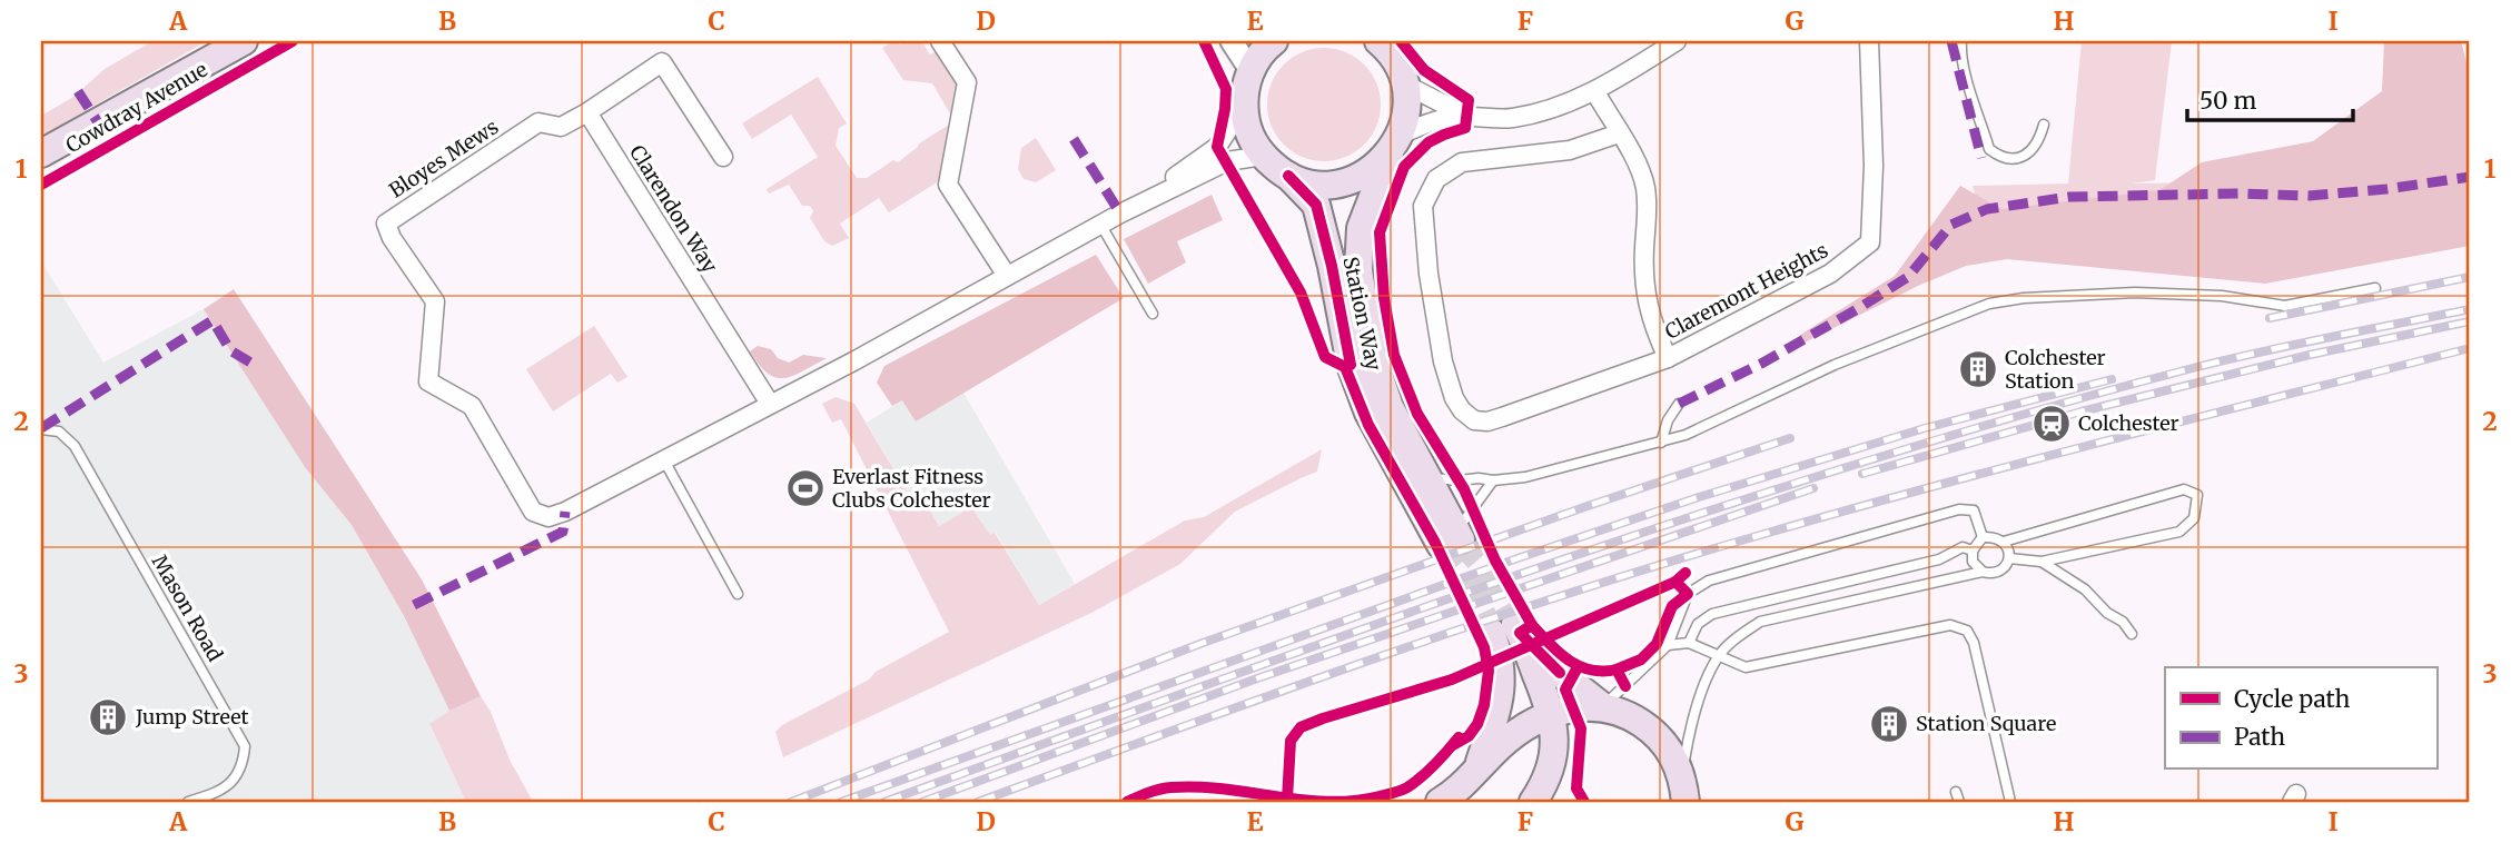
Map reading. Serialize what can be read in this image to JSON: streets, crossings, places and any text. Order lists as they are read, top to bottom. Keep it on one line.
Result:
{"streets":{"main road":["Cowdray Avenue","Station Way"],"street":["Bloyes Mews","Clarendon Way","Claremont Heights"],"lane":["Mason Road"]},"crossings":[["Bloyes Mews","Clarendon Way"]],"places":{"building":["Colchester Station","Jump Street","Station Square"],"station":["Colchester"],"sports":["Everlast Fitness Clubs Colchester"]},"legend":["Cycle path","Path"],"scale_bar":"50 m","grid":{"columns":["A","B","C","D","E","F","G","H","I"],"rows":["1","2","3"]}}
